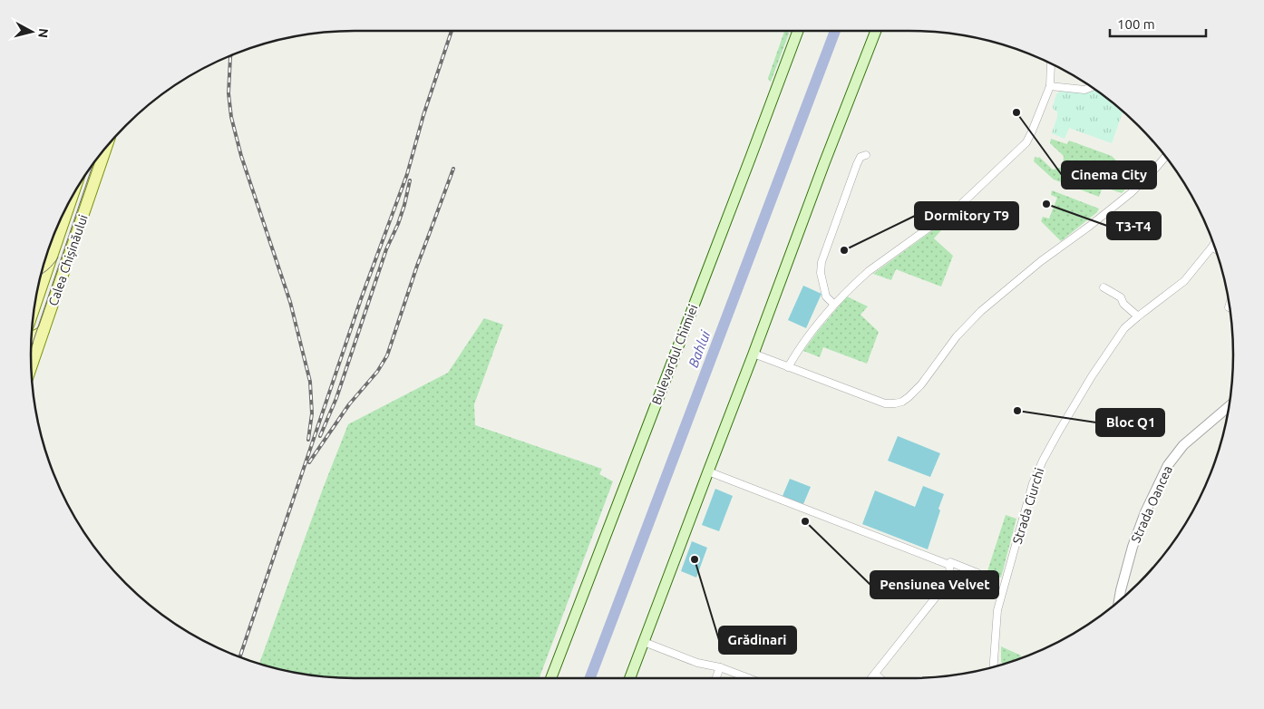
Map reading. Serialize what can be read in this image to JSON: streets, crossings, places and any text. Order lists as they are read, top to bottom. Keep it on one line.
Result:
{"streets":{"main road":["Calea Chișinăului","Bulevardul Chimiei"],"street":["Strada Oancea","Strada Ciurchi"]},"water":["Bahlui"],"places":["Cinema City","T3-T4","Dormitory T9","Bloc Q1","Pensiunea Velvet","Grădinari"],"scale_bar":"100 m","north":"right"}
